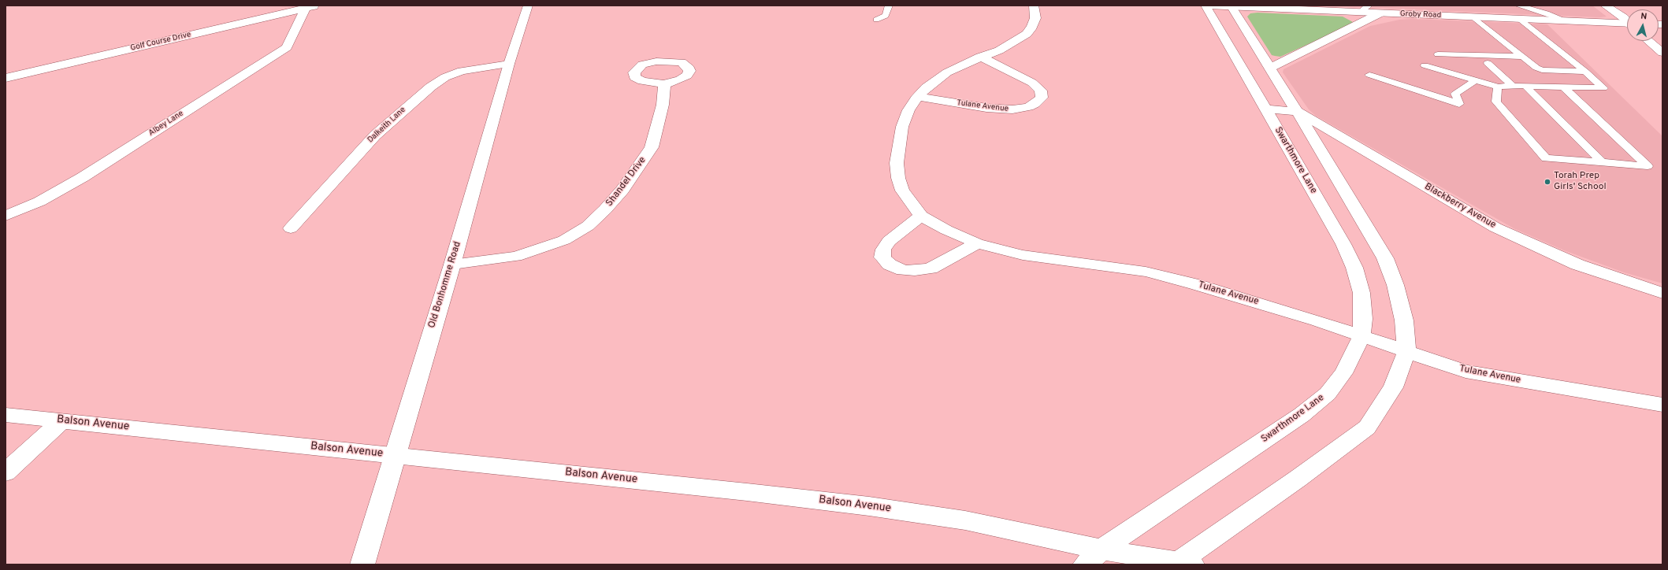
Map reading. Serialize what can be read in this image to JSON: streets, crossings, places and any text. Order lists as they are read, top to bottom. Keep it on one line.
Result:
{"streets":{"street":["Groby Road","Golf Course Drive","Tulane Avenue","Albey Lane","Dalkeith Lane","Swarthmore Lane","Shandel Drive","Blackberry Avenue","Old Bonhomme Road","Balson Avenue"]},"crossings":[["Golf Course Drive","Albey Lane"],["Tulane Avenue","Swarthmore Lane"],["Dalkeith Lane","Old Bonhomme Road"],["Swarthmore Lane","Blackberry Avenue"],["Swarthmore Lane","Balson Avenue"],["Shandel Drive","Old Bonhomme Road"],["Old Bonhomme Road","Balson Avenue"]],"places":["Torah Prep Girls' School"],"north":"top"}
